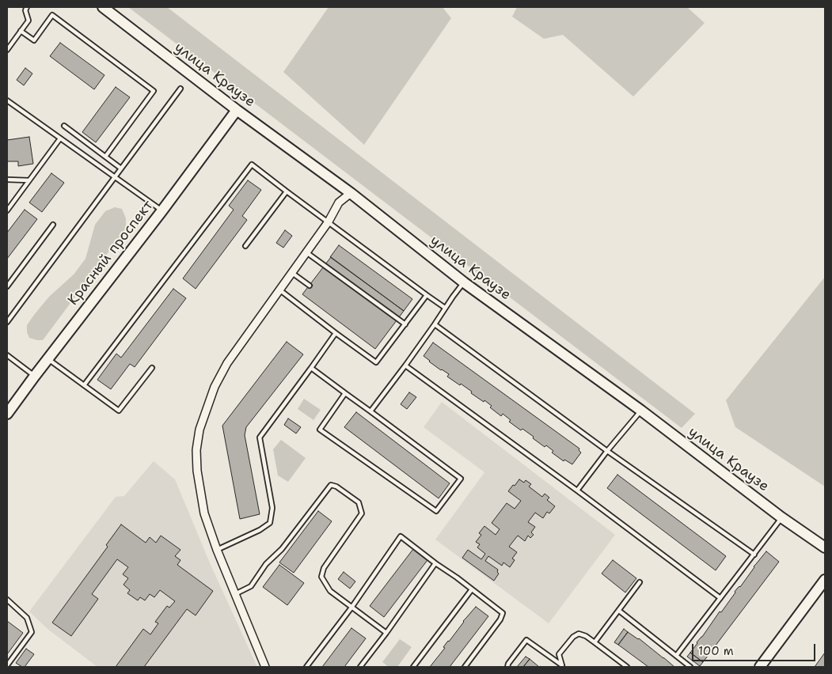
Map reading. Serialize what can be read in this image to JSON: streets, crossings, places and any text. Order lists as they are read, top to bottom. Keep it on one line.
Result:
{"streets":{"main road":["улица Краузе","Красный проспект"]},"crossings":[["улица Краузе","Красный проспект"]],"scale_bar":"100 m"}
